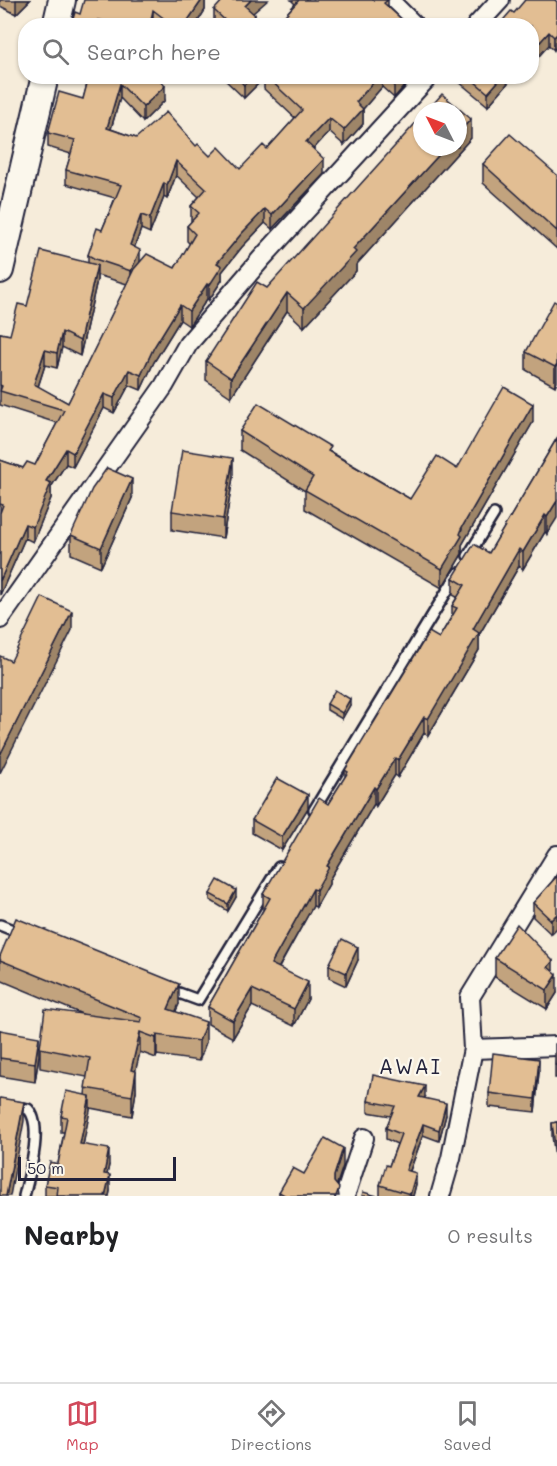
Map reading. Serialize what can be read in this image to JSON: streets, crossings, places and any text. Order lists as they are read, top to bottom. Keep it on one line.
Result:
{"districts":["AWAI"],"scale_bar":"50 m","north":"top left","page":{"search":"Search here","scale":"50 m","heading":["Nearby","0 results"],"nav":["Map","Directions","Saved"]}}
